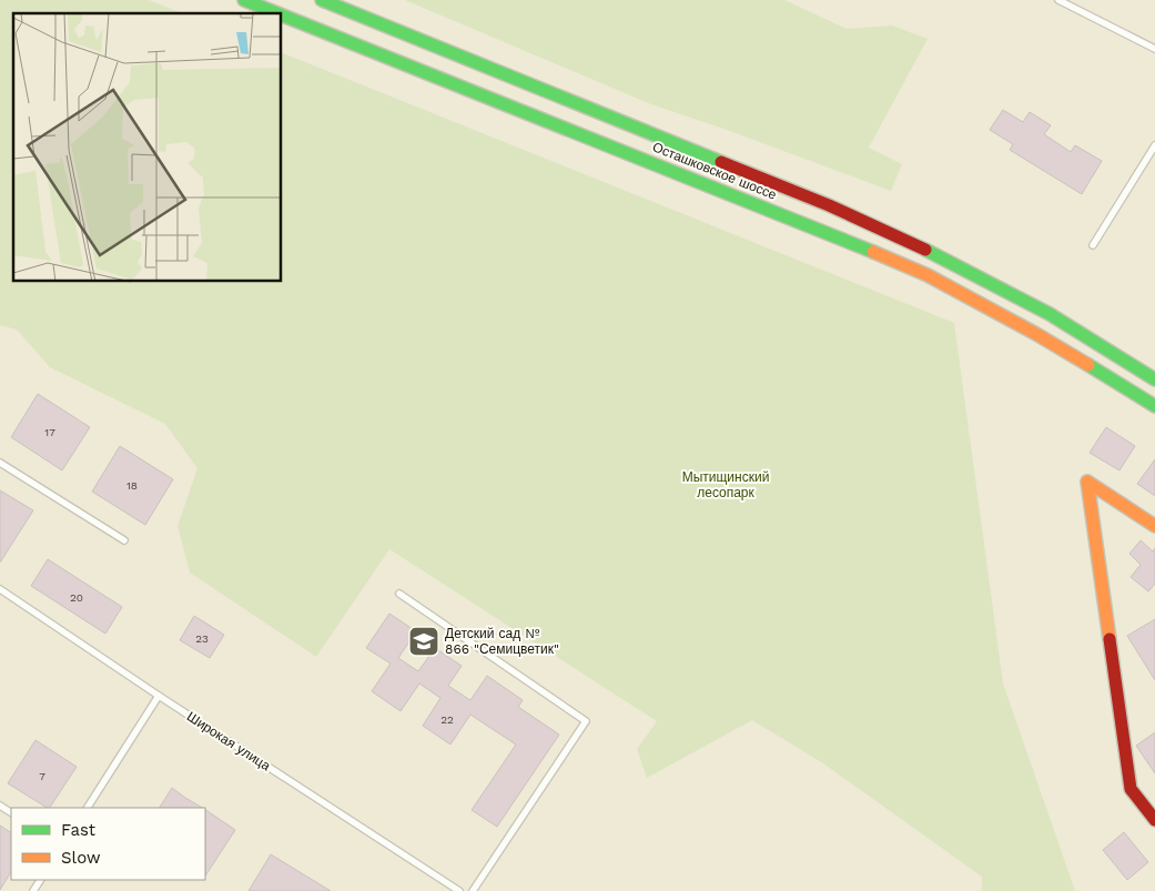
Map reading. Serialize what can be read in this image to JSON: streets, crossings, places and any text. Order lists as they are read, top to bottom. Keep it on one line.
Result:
{"streets":{"main road":["Осташковское шоссе"],"lane":["Широкая улица"]},"parks":["Мытищинский лесопарк"],"places":{"school or university":["Детский сад № 866 \"Семицветик\""]},"house_numbers":["17","18","20","23","22","7"],"legend":["Fast","Slow"]}
